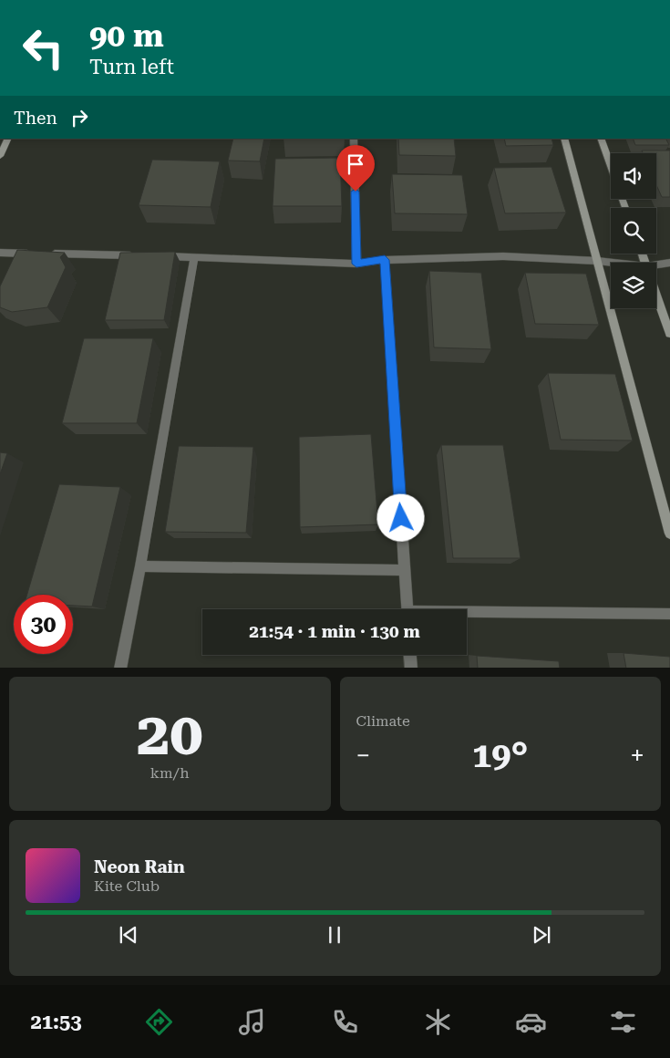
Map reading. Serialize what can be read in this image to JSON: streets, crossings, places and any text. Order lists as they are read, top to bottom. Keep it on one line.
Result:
{"page":{"turn":["90 m","Turn left"],"then":"Then","limit":"30","trip":"21:54 · 1 min · 130 m","tile":[["20","km/h"],"Climate"],"heat":["−","19°","+"],"song":["Neon Rain","Kite Club"],"tabs":"21:53"}}
